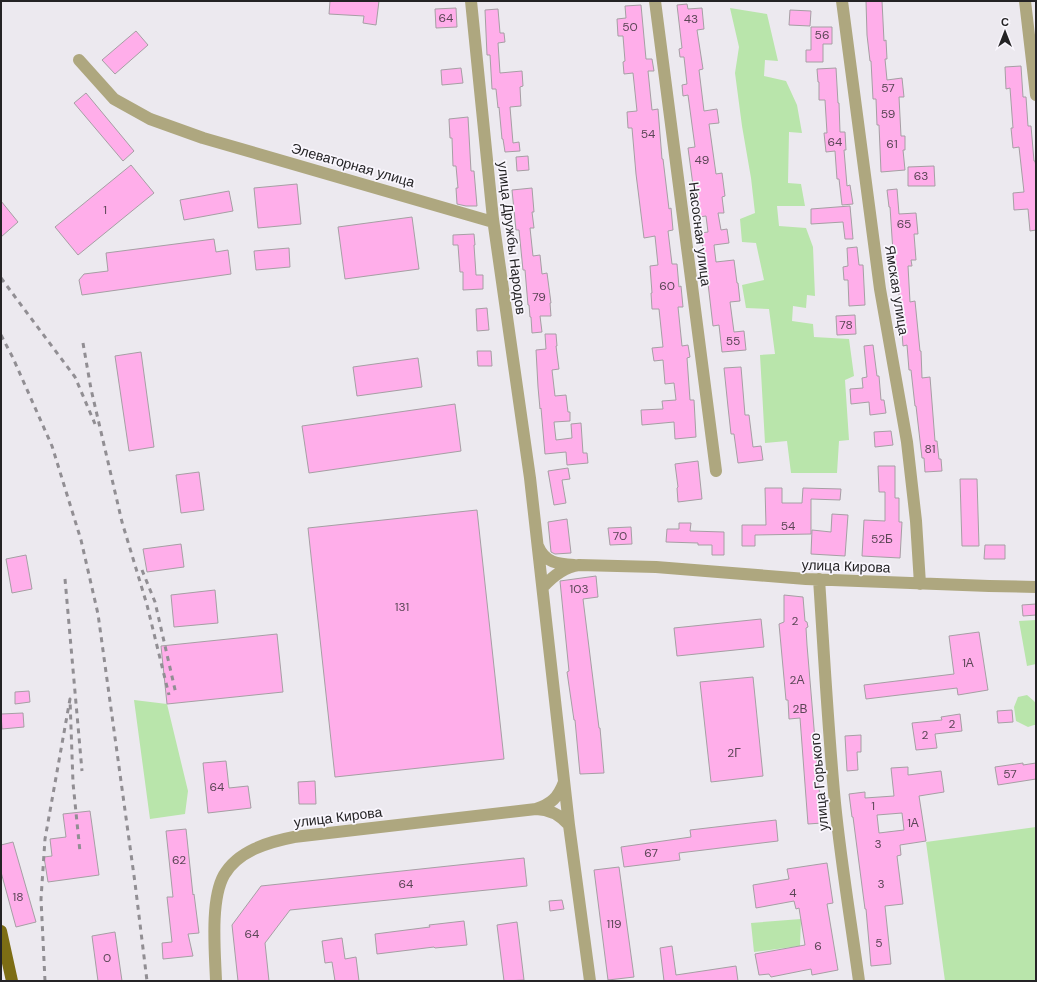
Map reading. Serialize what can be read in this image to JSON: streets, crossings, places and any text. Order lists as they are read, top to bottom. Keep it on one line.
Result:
{"streets":{"street":["Элеваторная улица","Насосная улица","улица Дружбы Народов","Ямская улица","улица Кирова","улица Горького"]},"crossings":[["Элеваторная улица","улица Дружбы Народов"],["улица Дружбы Народов","улица Кирова"],["Ямская улица","улица Кирова"],["улица Кирова","улица Горького"]],"house_numbers":["64","43","50","56","57","59","54","64","61","49","63","1","65","60","79","78","55","81","54","70","52Б","103","131","2","1А","2А","2В","2","2","2Г","57","64","1","1А","3","67","62","64","3","4","18","119","64","5","6","0"],"north":"top"}
